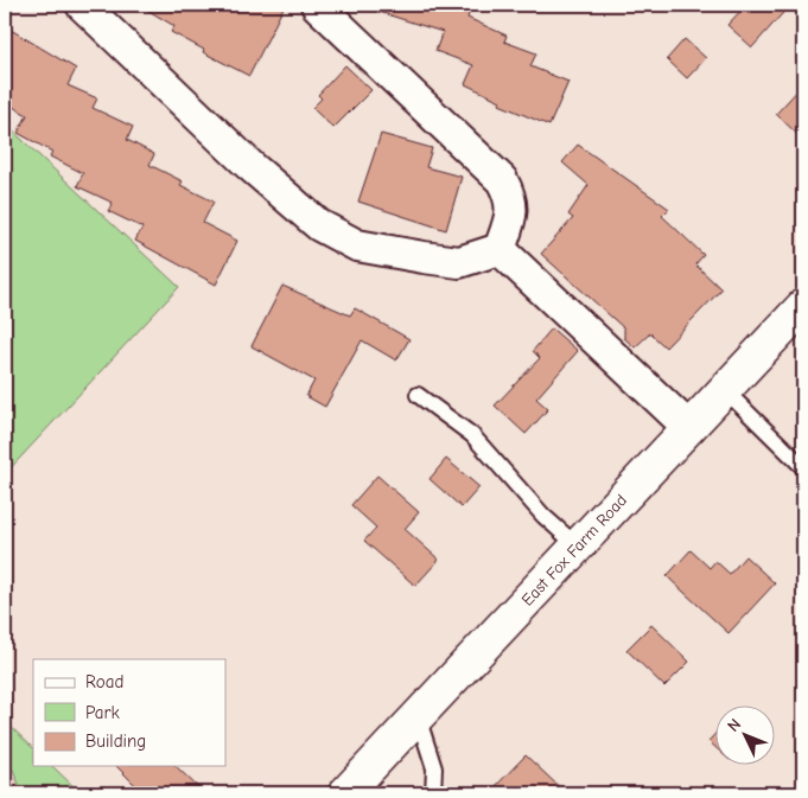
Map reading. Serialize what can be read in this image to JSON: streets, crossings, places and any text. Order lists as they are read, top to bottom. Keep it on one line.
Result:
{"streets":{"main road":["East Fox Farm Road"]},"legend":["Road","Park","Building"],"north":"top left"}
